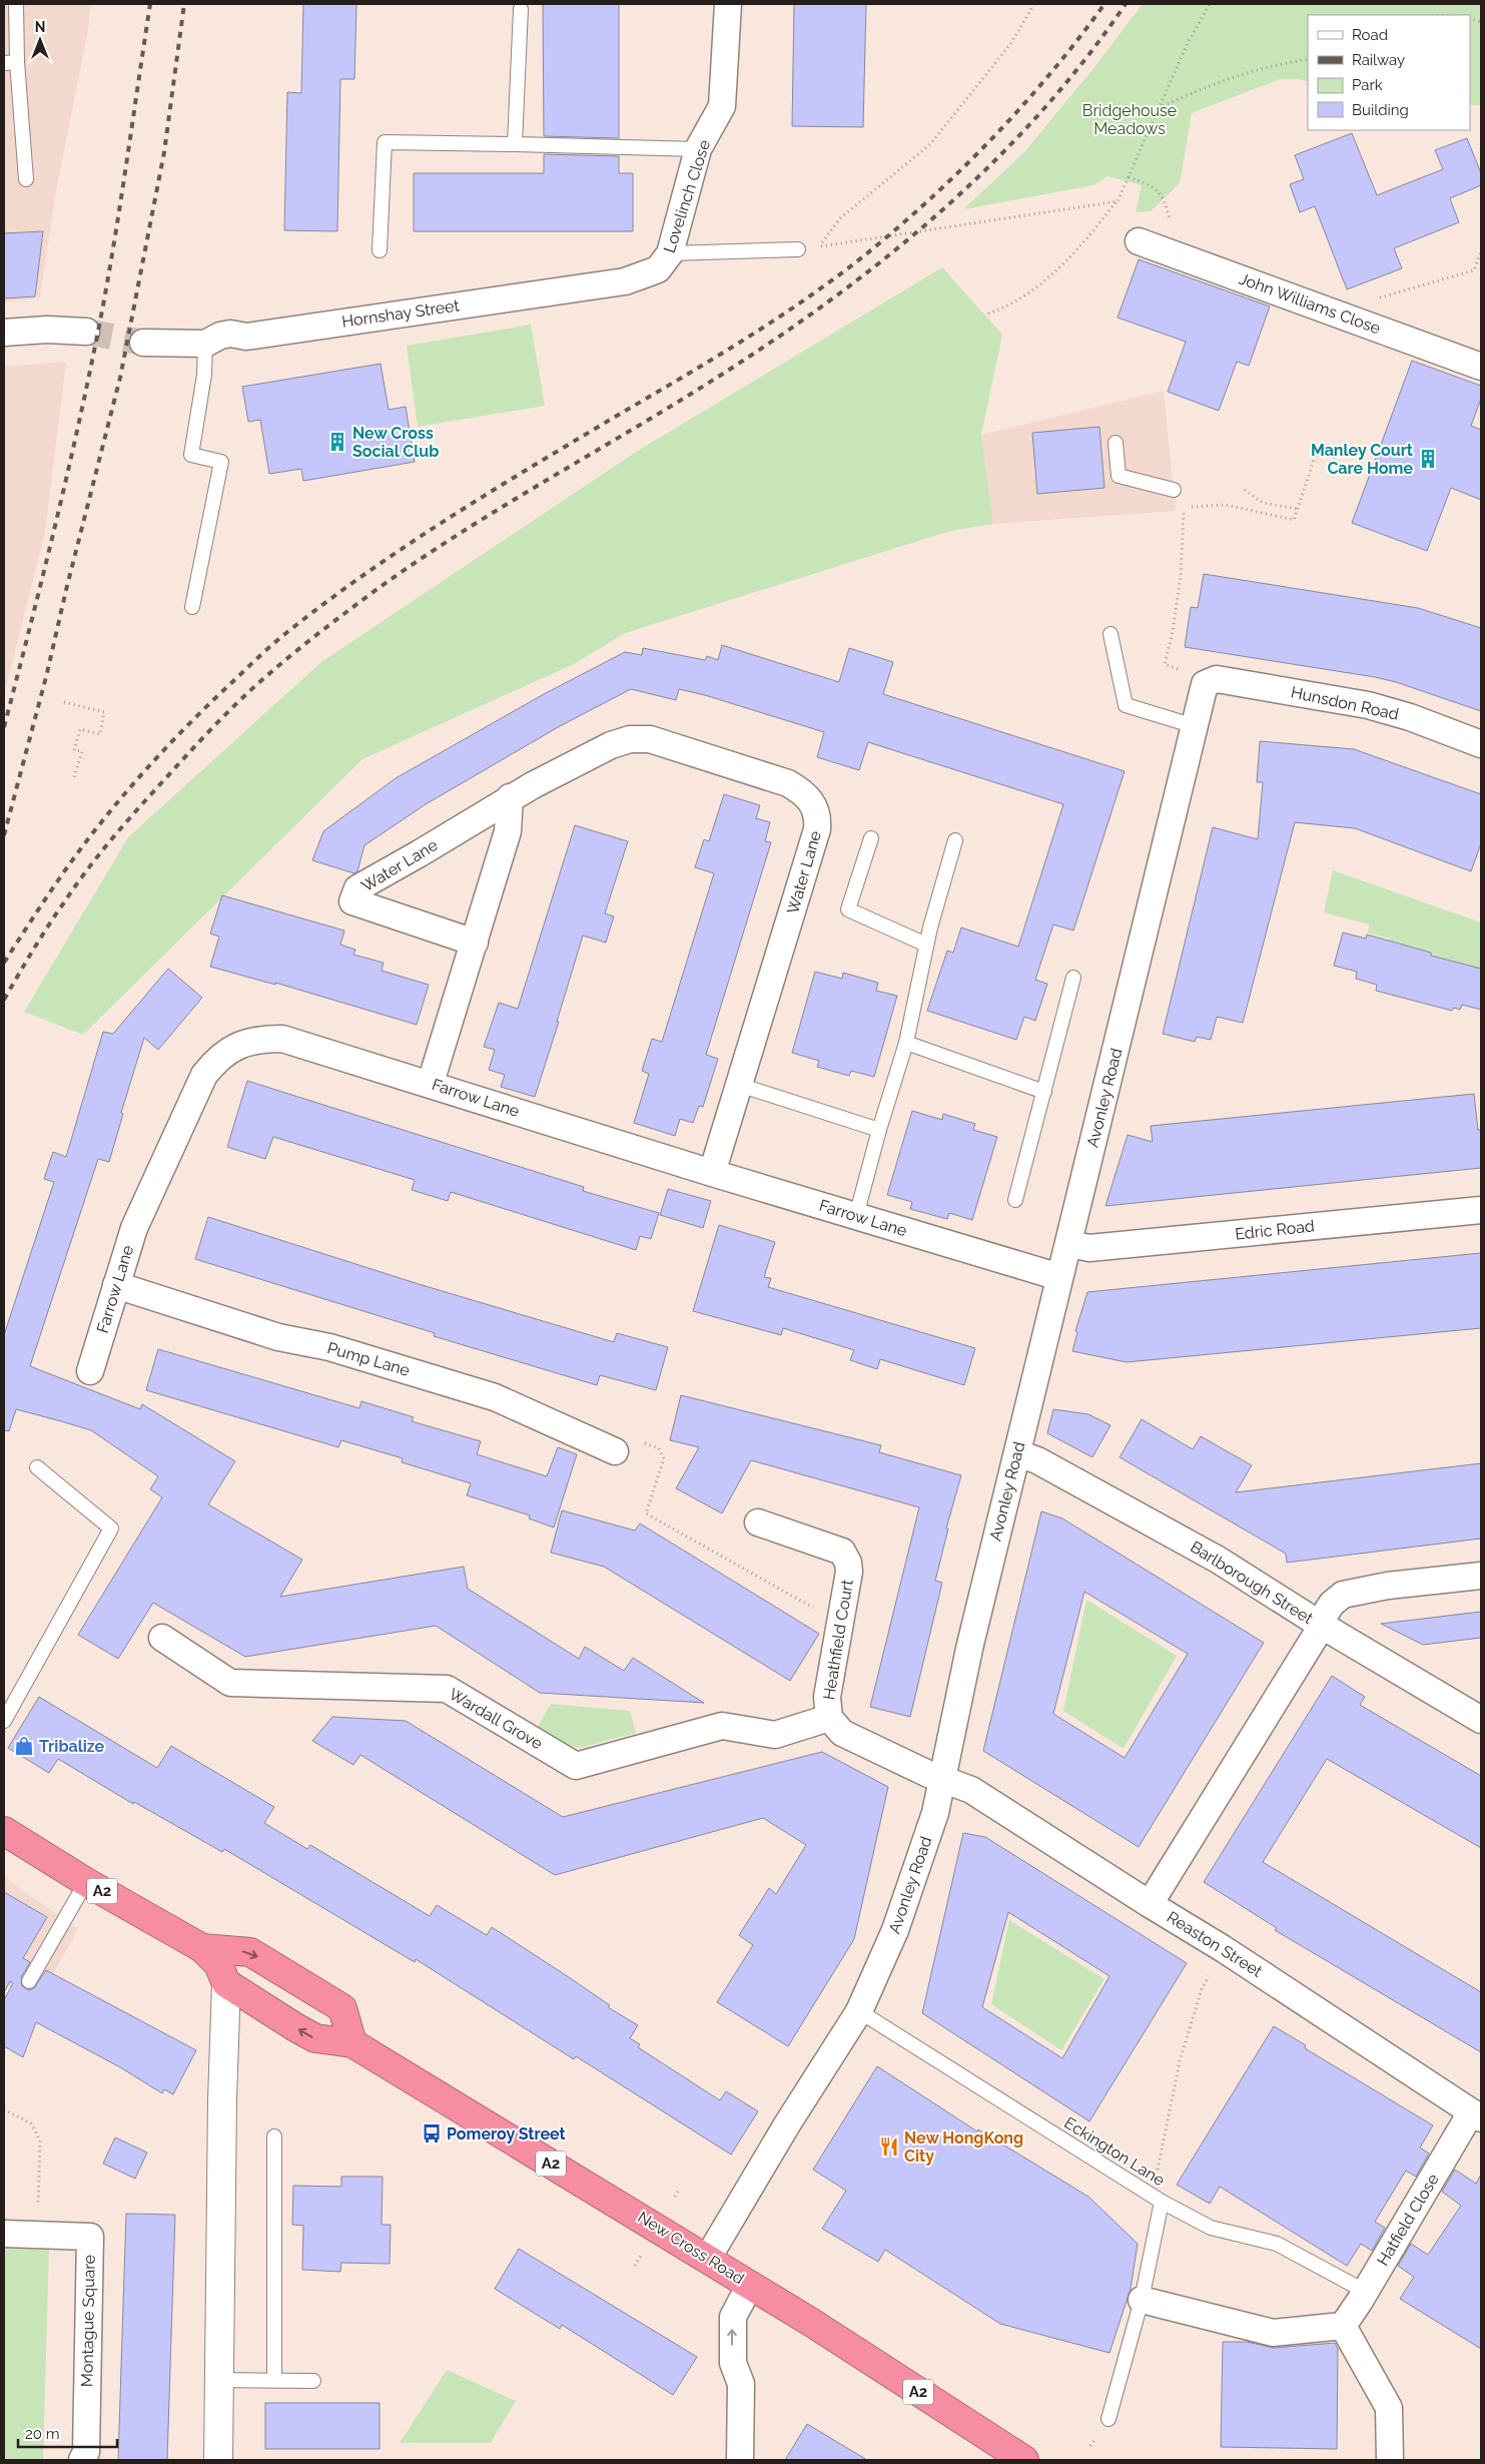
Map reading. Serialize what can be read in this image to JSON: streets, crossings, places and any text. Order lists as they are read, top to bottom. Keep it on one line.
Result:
{"streets":{"highway":["A2","New Cross Road"],"street":["Lovelinch Close","John Williams Close","Hornshay Street","Hunsdon Road","Water Lane","Farrow Lane","Avonley Road","Edric Road","Pump Lane","Barlborough Street","Heathfield Court","Wardall Grove","Reaston Street","Hatfield Close","Montague Square"],"lane":["Eckington Lane"]},"crossings":[["Lovelinch Close","Hornshay Street"],["Hunsdon Road","Avonley Road"],["Water Lane","Farrow Lane"],["Farrow Lane","Avonley Road"],["Farrow Lane","Pump Lane"],["Avonley Road","Edric Road"],["Avonley Road","Barlborough Street"],["Avonley Road","Heathfield Court"],["Avonley Road","Reaston Street"],["Avonley Road","Eckington Lane"],["Avonley Road","New Cross Road"],["Heathfield Court","Wardall Grove"],["Heathfield Court","Reaston Street"],["A2","New Cross Road"],["Reaston Street","Hatfield Close"]],"parks":["Bridgehouse Meadows"],"places":{"building":["New Cross Social Club","Manley Court Care Home"],"shop":["Tribalize"],"bus stop":["Pomeroy Street"],"restaurant":["New HongKong City"]},"legend":["Road","Railway","Park","Building"],"scale_bar":"20 m","north":"top"}
